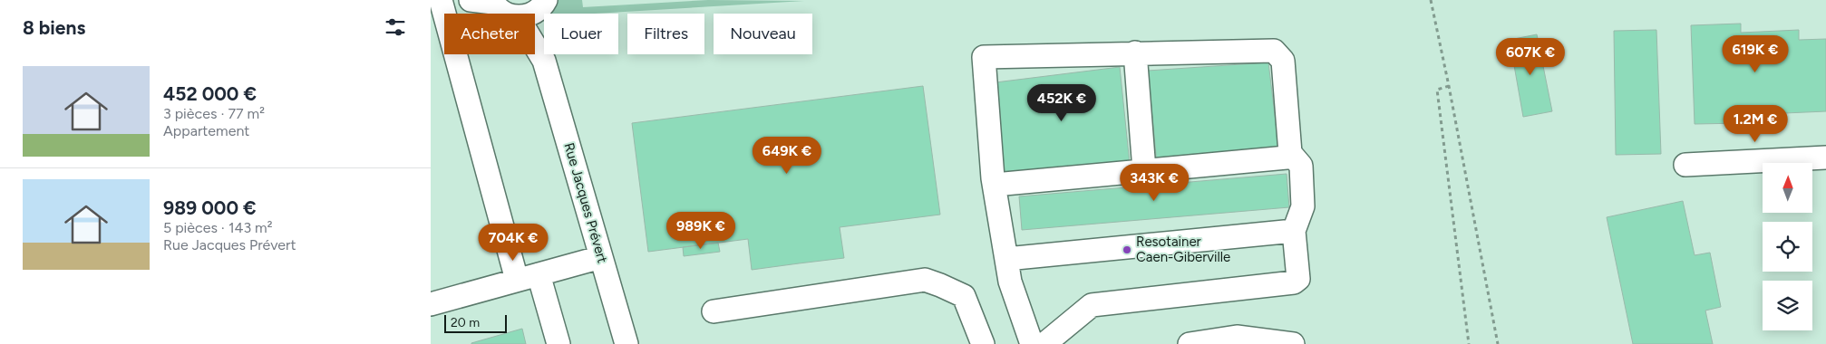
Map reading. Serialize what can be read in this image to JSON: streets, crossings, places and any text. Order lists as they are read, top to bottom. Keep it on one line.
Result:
{"streets":{"street":["Rue Jacques Prévert"]},"places":["Resotainer Caen-Giberville"],"scale_bar":"20 m","north":"top","page":{"heading":"8 biens","chip":["Acheter","Louer","Filtres","Nouveau"],"price":["619K €","607K €","452K €","1.2M €","649K €","343K €","989K €","704K €"],"list":[{"name":"452 000 €","note":"3 pièces · 77 m² · Appartement"},{"name":"989 000 €","note":"5 pièces · 143 m² · Rue Jacques Prévert"}],"scale":"20 m"}}
